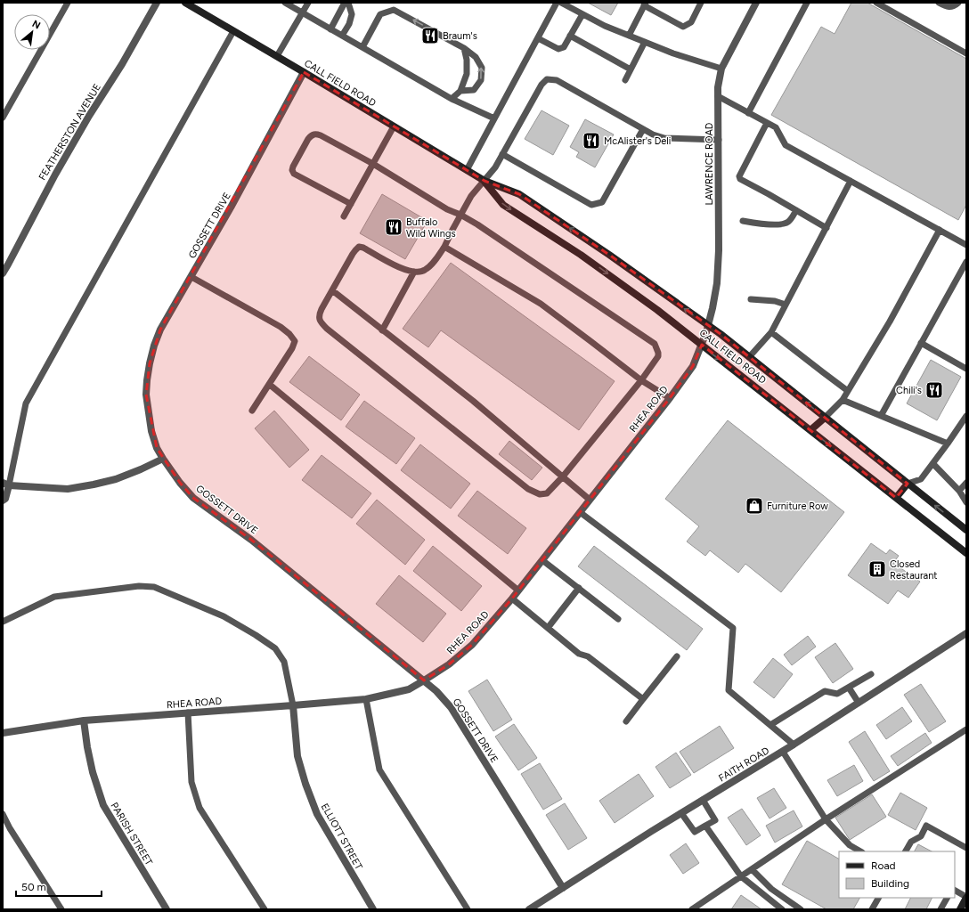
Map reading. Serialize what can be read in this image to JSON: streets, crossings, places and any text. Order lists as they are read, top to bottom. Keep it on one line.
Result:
{"streets":{"main road":["CALL FIELD ROAD"],"street":["FEATHERSTON AVENUE","LAWRENCE ROAD","GOSSETT DRIVE","RHEA ROAD","FAITH ROAD","PARISH STREET","ELLIOTT STREET"]},"crossings":[["CALL FIELD ROAD","LAWRENCE ROAD"],["CALL FIELD ROAD","GOSSETT DRIVE"],["CALL FIELD ROAD","RHEA ROAD"],["LAWRENCE ROAD","RHEA ROAD"],["GOSSETT DRIVE","RHEA ROAD"],["GOSSETT DRIVE","FAITH ROAD"],["RHEA ROAD","PARISH STREET"],["RHEA ROAD","ELLIOTT STREET"]],"places":{"restaurant":["Braum's","McAlister's Deli","Buffalo Wild Wings","Chili's"],"shop":["Furniture Row"],"building":["Closed Restaurant"]},"legend":["Road","Building"],"scale_bar":"50 m","north":"top right"}
